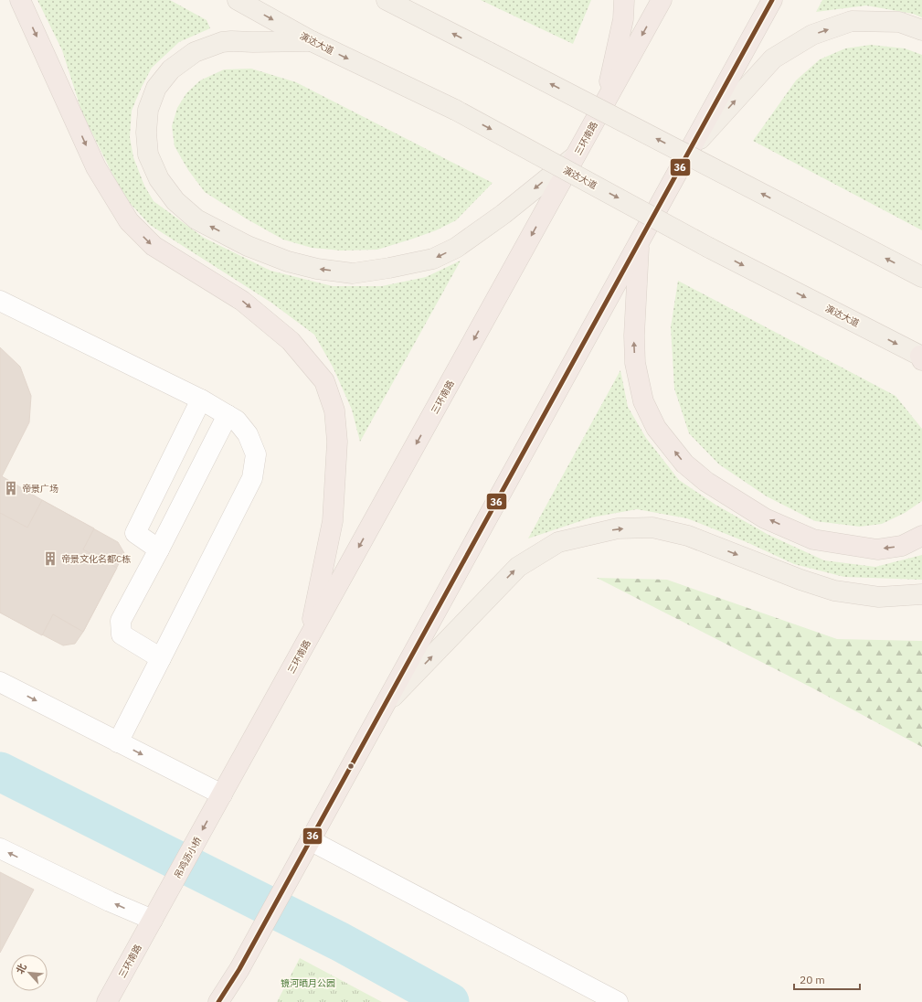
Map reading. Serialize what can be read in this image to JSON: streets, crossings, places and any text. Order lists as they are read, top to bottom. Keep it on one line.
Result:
{"streets":{"highway":["三环南路","吊鸡沥小桥"],"main road":["演达大道"]},"crossings":[["三环南路","吊鸡沥小桥"]],"parks":["镜河晒月公园"],"places":{"building":["帝景广场","帝景文化名都C栋"]},"lines":["transit line 36"],"scale_bar":"20 m","north":"top left"}
